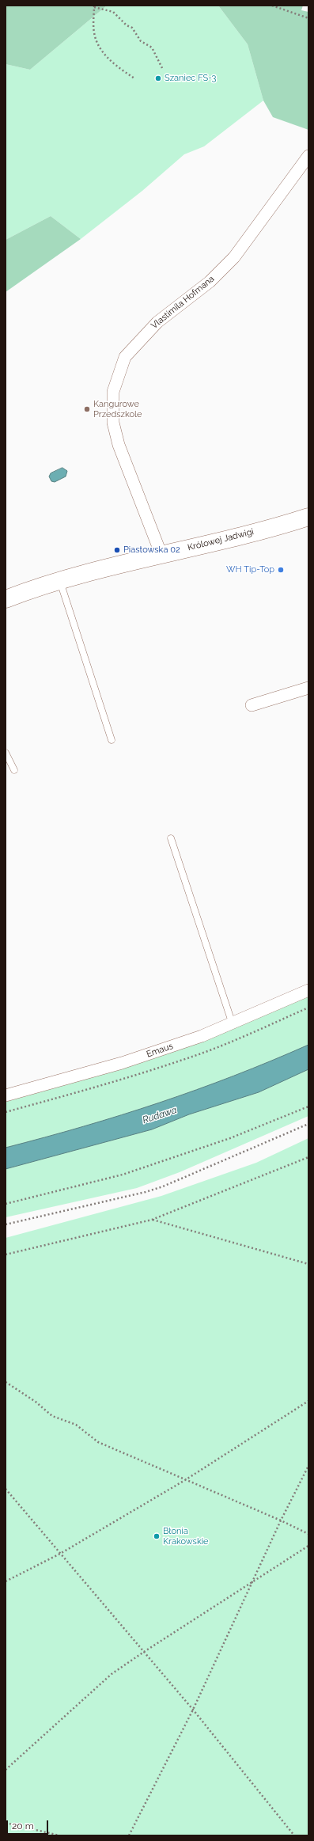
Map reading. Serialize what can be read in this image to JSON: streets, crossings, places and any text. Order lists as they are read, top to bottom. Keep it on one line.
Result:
{"streets":{"street":["Vlastimila Hofmana","Królowej Jadwigi","Emaus"]},"crossings":[["Vlastimila Hofmana","Królowej Jadwigi"]],"water":["Rudawa"],"places":["Szaniec FS-3","Kangurowe Przedszkole","Piastowska 02","WH Tip-Top","Błonia Krakowskie"],"scale_bar":"20 m"}
